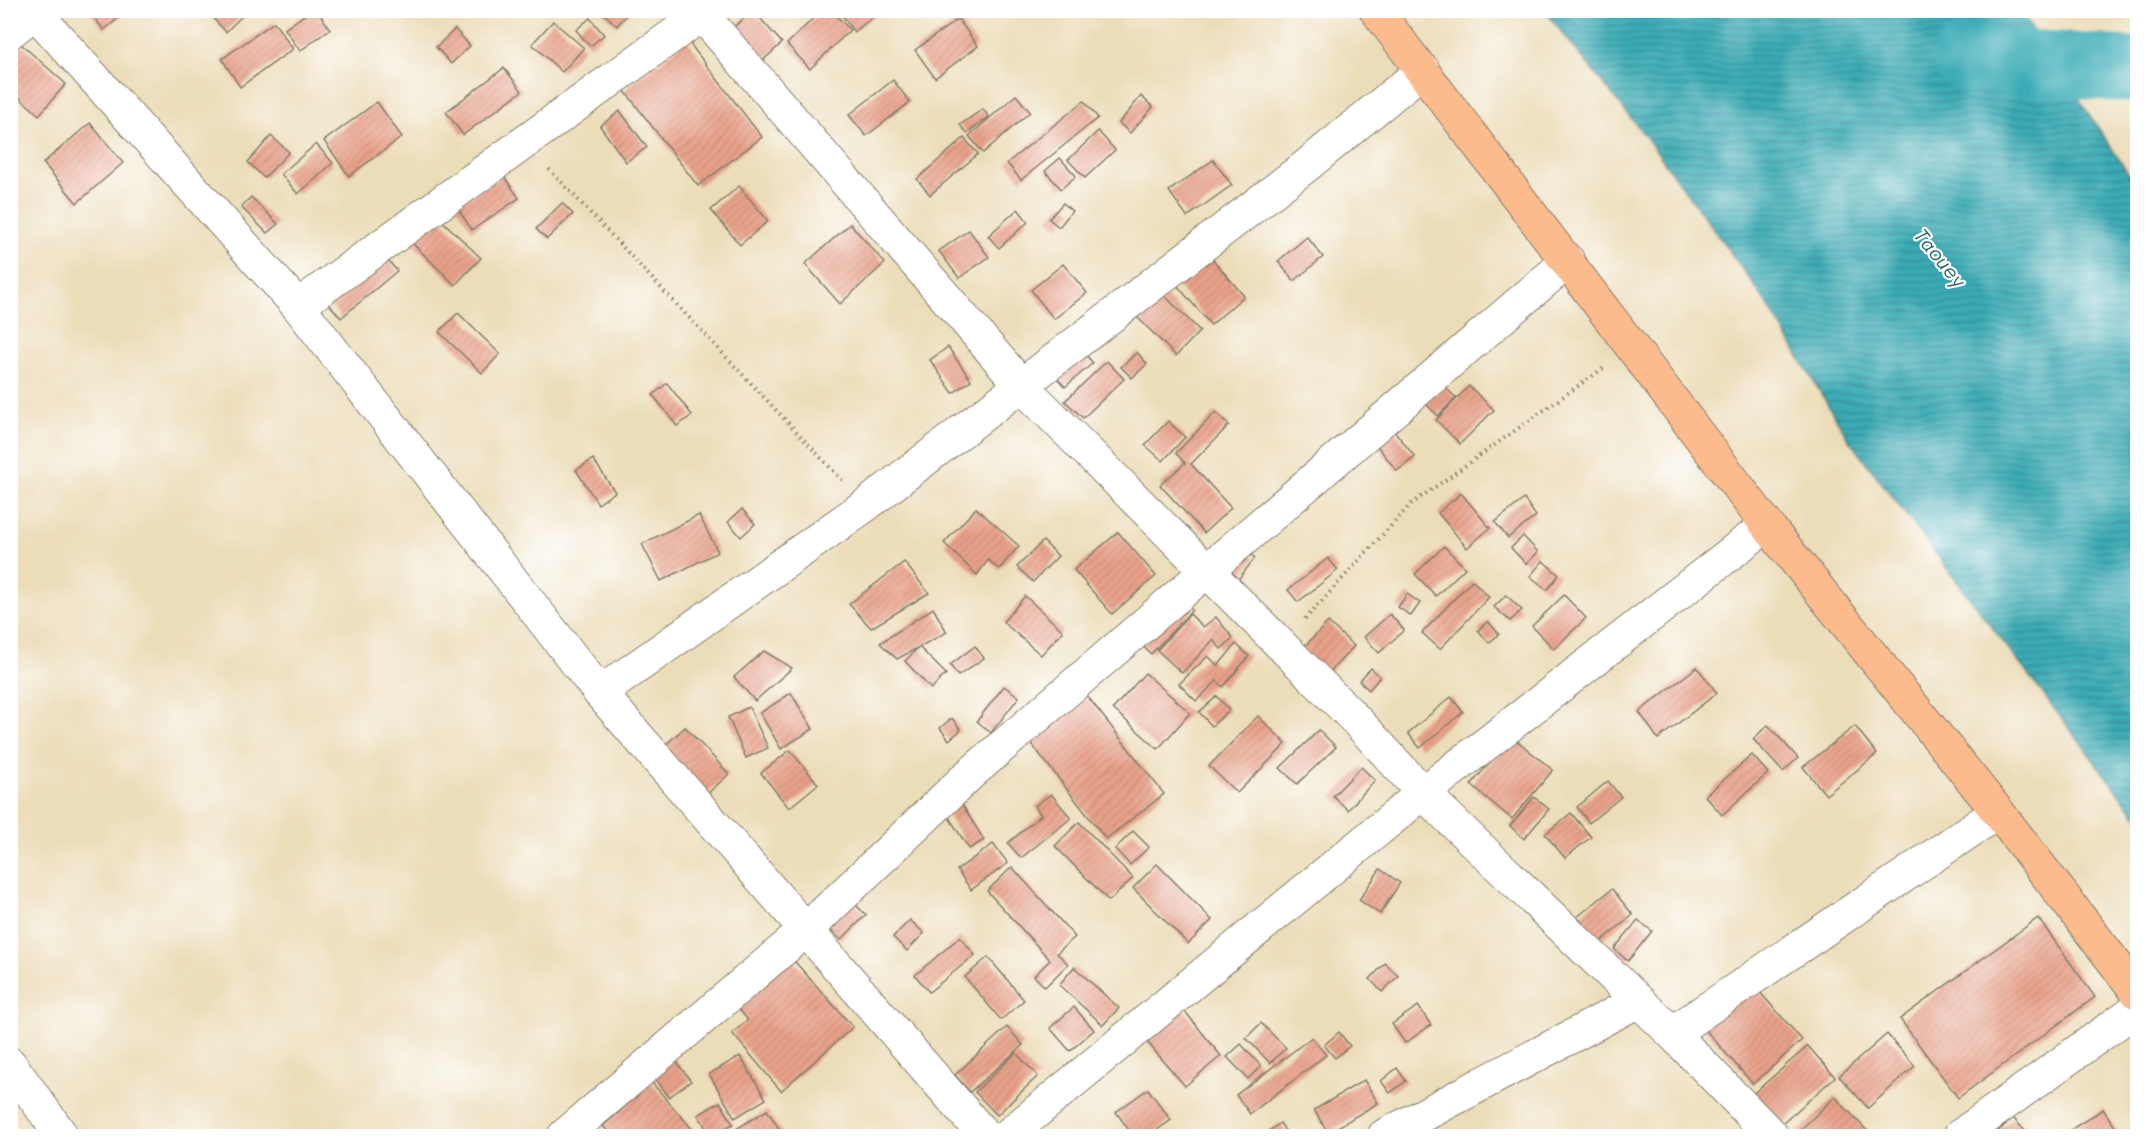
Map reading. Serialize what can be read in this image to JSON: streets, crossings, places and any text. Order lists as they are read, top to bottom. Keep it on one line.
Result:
{"water":["Taouey"]}
